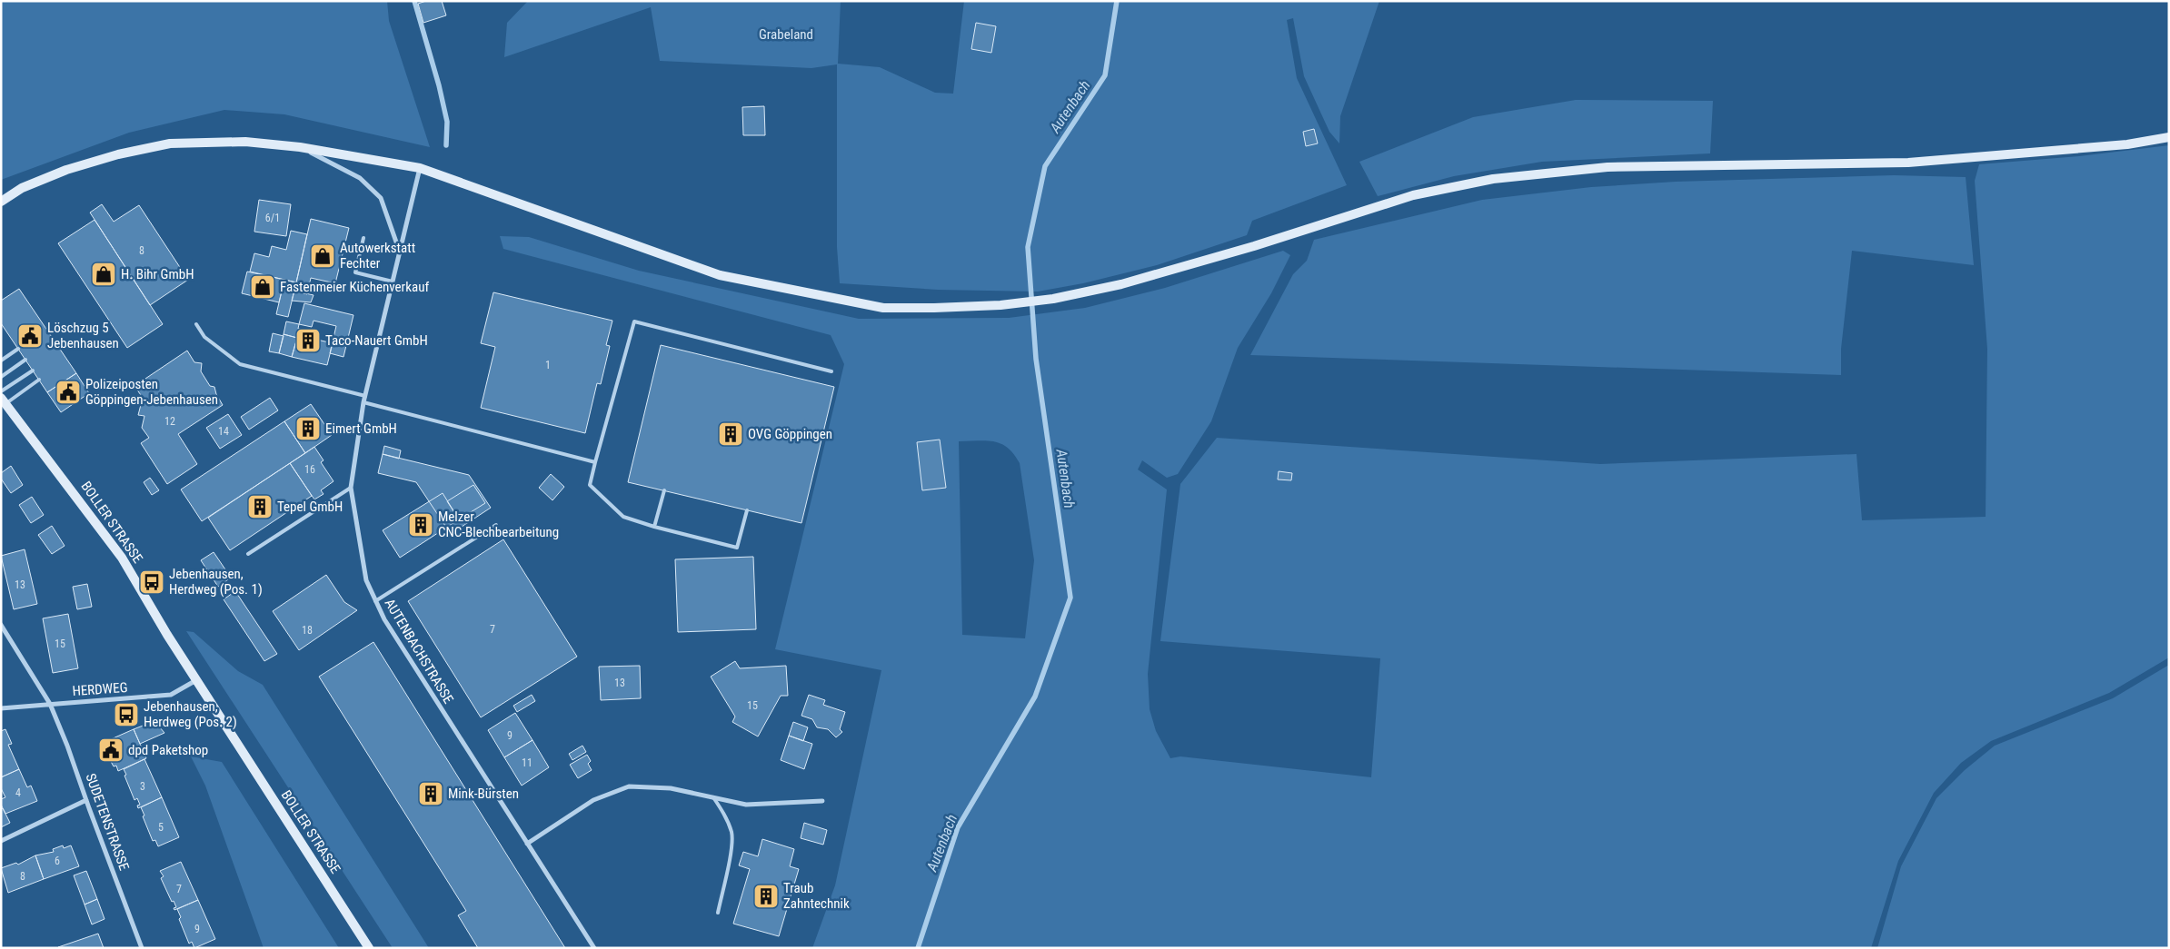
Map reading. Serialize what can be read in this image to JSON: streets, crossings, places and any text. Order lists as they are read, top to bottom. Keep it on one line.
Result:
{"streets":{"street":["BOLLER STRASSE","AUTENBACHSTRASSE","HERDWEG","SUDETENSTRASSE"]},"crossings":[["BOLLER STRASSE","HERDWEG"],["HERDWEG","SUDETENSTRASSE"]],"water":["Autenbach"],"parks":["Grabeland"],"places":{"shop":["Autowerkstatt Fechter","H. Bihr GmbH","Fastenmeier Küchenverkauf"],"public building":["Löschzug 5 Jebenhausen","Polizeiposten Göppingen-Jebenhausen","dpd Paketshop"],"building":["Taco-Nauert GmbH","Eimert GmbH","OVG Göppingen","Tepel GmbH","Melzer CNC-Blechbearbeitung","Mink-Bürsten","Traub Zahntechnik"],"bus stop":["Jebenhausen, Herdweg (Pos. 1)","Jebenhausen, Herdweg (Pos. 2)"]},"house_numbers":["6/1","8","1","12","14","16","13","7","18","15","13","15","9","11","3","4","5","6","8","7","9"]}
